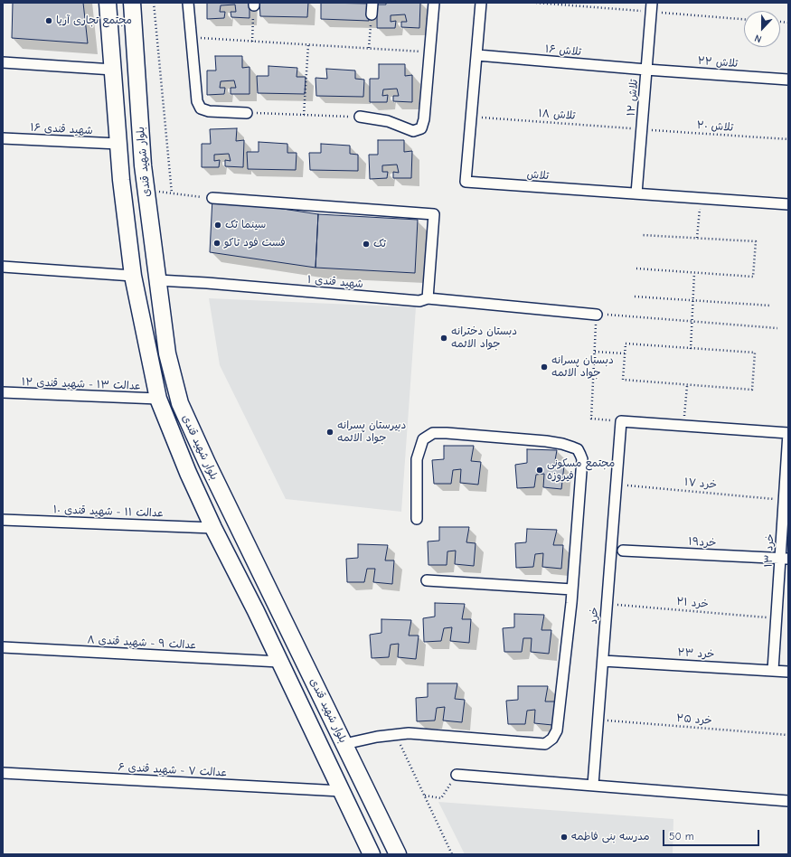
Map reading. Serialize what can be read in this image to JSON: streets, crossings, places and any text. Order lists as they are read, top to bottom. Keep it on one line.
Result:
{"streets":{"main road":["بلوار شهید قندی"],"street":["تلاش ۱۶","تلاش ۲۲","تلاش ۱۲","شهید قندی ۱۶","تلاش","شهيد قندی ۱","عدالت ۱۳ - شهید قندی ۱۲","عدالت ۱۱ - شهید قندی ۱۰","خرد۱۹","خرد ۱۳","خرد","عدالت ۹ - شهید قندی ۸","خرد ۲۳","عدالت ۷ - شهید قندی ۶"],"path":["تلاش ۱۸","تلاش ۲۰","خرد ۱۷","خرد ۲۱","خرد ۲۵"]},"crossings":[["تلاش ۱۶","تلاش ۲۲"],["تلاش ۱۶","تلاش ۱۲"],["تلاش ۱۶","تلاش"],["تلاش ۲۲","تلاش ۱۲"],["تلاش ۱۲","تلاش ۱۸"],["تلاش ۱۲","تلاش ۲۰"],["تلاش ۱۲","تلاش"],["تلاش ۱۸","تلاش ۲۰"],["تلاش ۱۸","تلاش"],["شهید قندی ۱۶","بلوار شهید قندی"],["بلوار شهید قندی","شهيد قندی ۱"],["بلوار شهید قندی","عدالت ۱۳ - شهید قندی ۱۲"],["بلوار شهید قندی","عدالت ۱۱ - شهید قندی ۱۰"],["بلوار شهید قندی","عدالت ۹ - شهید قندی ۸"],["بلوار شهید قندی","عدالت ۷ - شهید قندی ۶"],["خرد ۱۷","خرد ۱۳"],["خرد ۱۷","خرد"],["خرد۱۹","خرد ۱۳"],["خرد ۱۳","خرد ۲۱"],["خرد ۱۳","خرد ۲۳"],["خرد ۲۱","خرد"],["خرد","خرد ۲۳"],["خرد","خرد ۲۵"]],"places":["مجتمع تجاری آریا","سینما تک","فست فود تاکو","تک","دبستان دخترانه جواد الائمه","دبستان پسرانه جواد الائمه","دبیرستان پسرانه جواد الائمه","مجتمع مسکونی فیروزه","مدرسه بنی فاطمه"],"scale_bar":"50 m","north":"bottom"}
